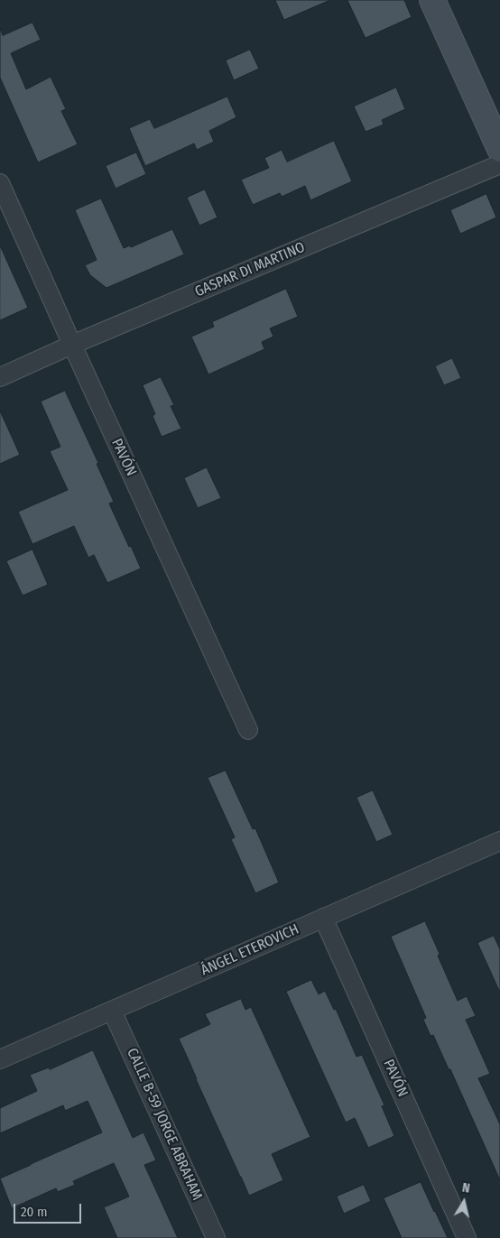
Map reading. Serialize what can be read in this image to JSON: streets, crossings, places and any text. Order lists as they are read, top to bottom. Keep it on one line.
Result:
{"streets":{"street":["GASPAR DI MARTINO","PAVÓN","ÁNGEL ETEROVICH","CALLE B-59 JORGE ABRAHAM"]},"crossings":[["GASPAR DI MARTINO","PAVÓN"],["PAVÓN","ÁNGEL ETEROVICH"],["ÁNGEL ETEROVICH","CALLE B-59 JORGE ABRAHAM"]],"scale_bar":"20 m","north":"top"}
